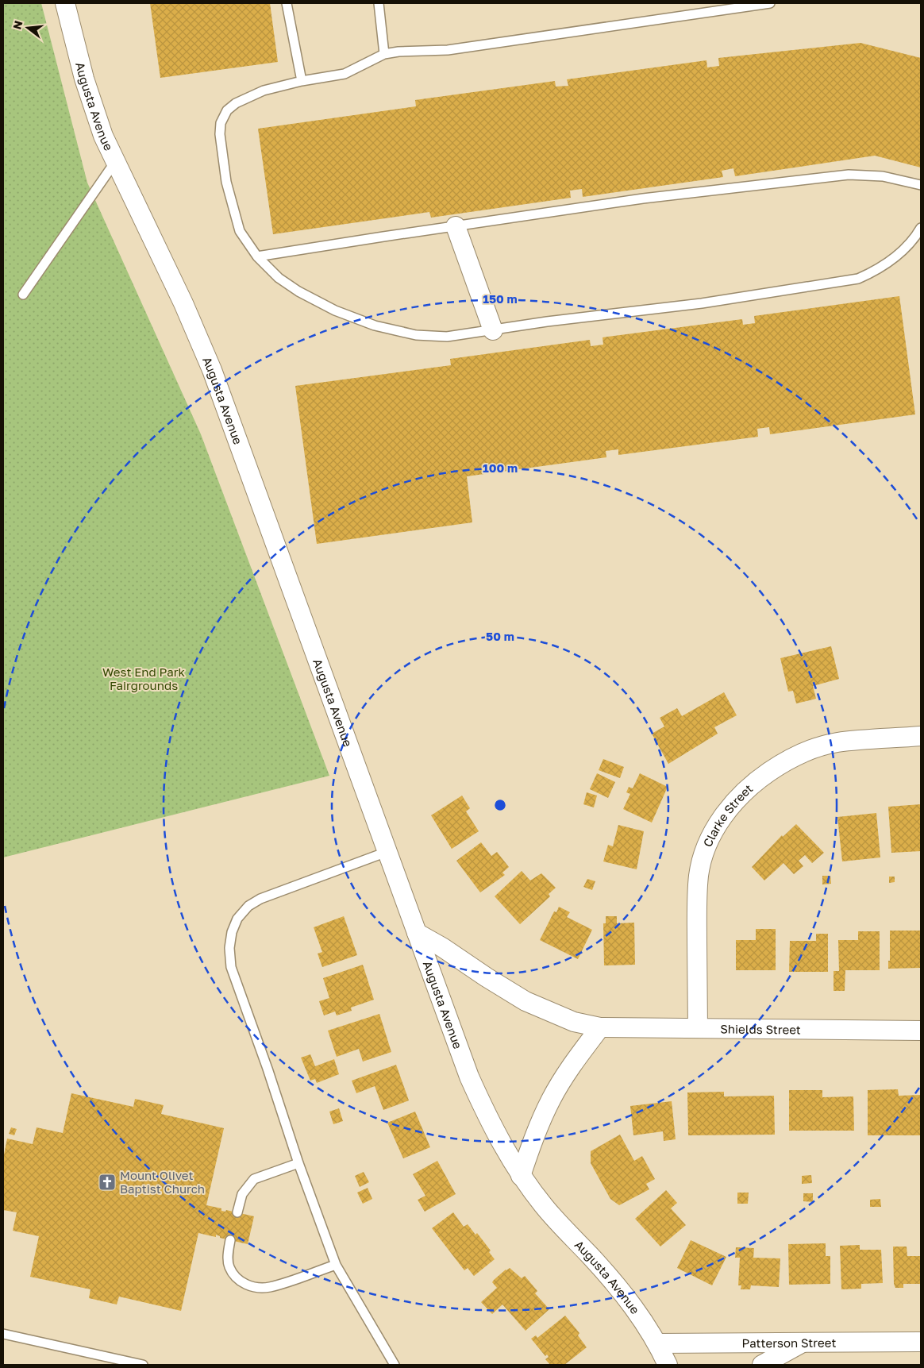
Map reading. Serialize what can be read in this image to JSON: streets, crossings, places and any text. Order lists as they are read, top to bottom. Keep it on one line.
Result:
{"streets":{"street":["Augusta Avenue","Clarke Street","Shields Street","Patterson Street"]},"crossings":[["Augusta Avenue","Shields Street"],["Augusta Avenue","Patterson Street"],["Clarke Street","Shields Street"]],"parks":["West End Park Fairgrounds"],"places":{"church":["Mount Olivet Baptist Church"]},"north":"left","rings":["150 m","100 m","50 m"]}
